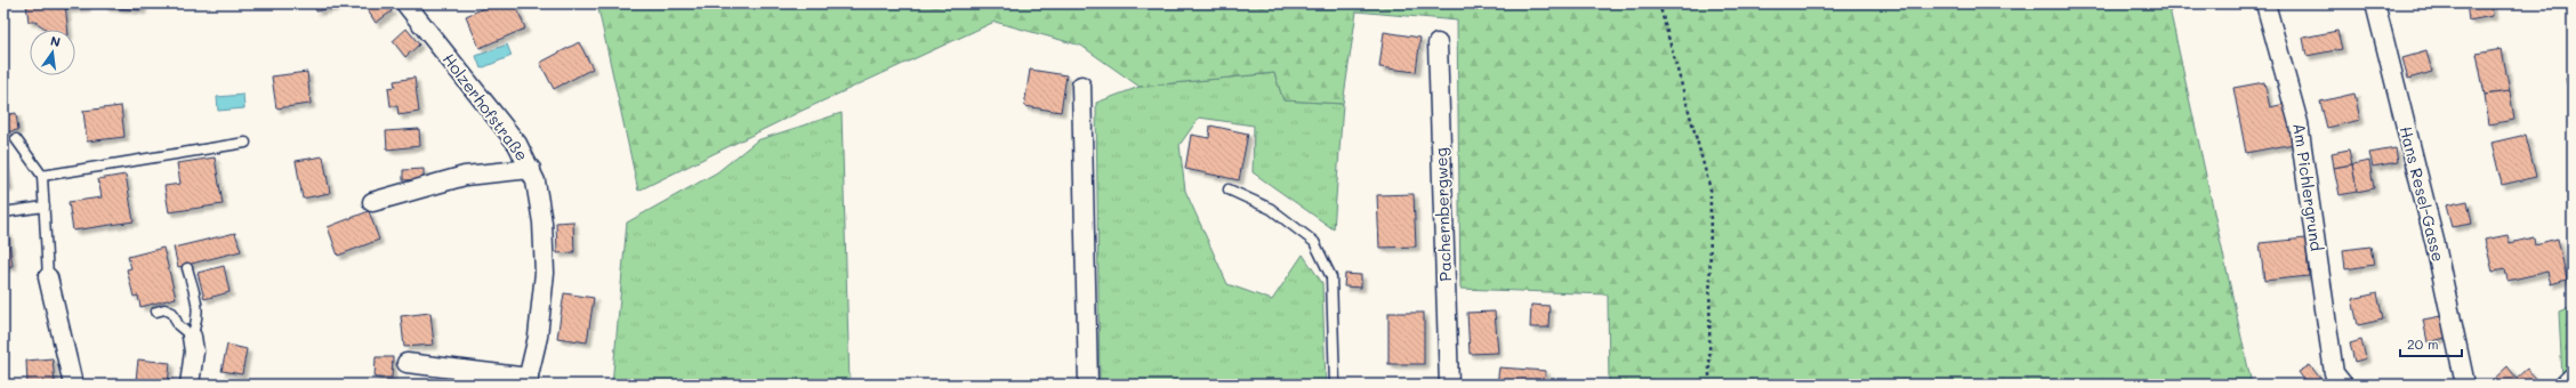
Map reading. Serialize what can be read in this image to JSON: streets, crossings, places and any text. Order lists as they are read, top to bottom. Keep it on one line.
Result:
{"streets":{"street":["Holzerhofstraße","Am Pichlergrund","Hans Resel-Gasse","Pachernbergweg"]},"scale_bar":"20 m","north":"top"}
